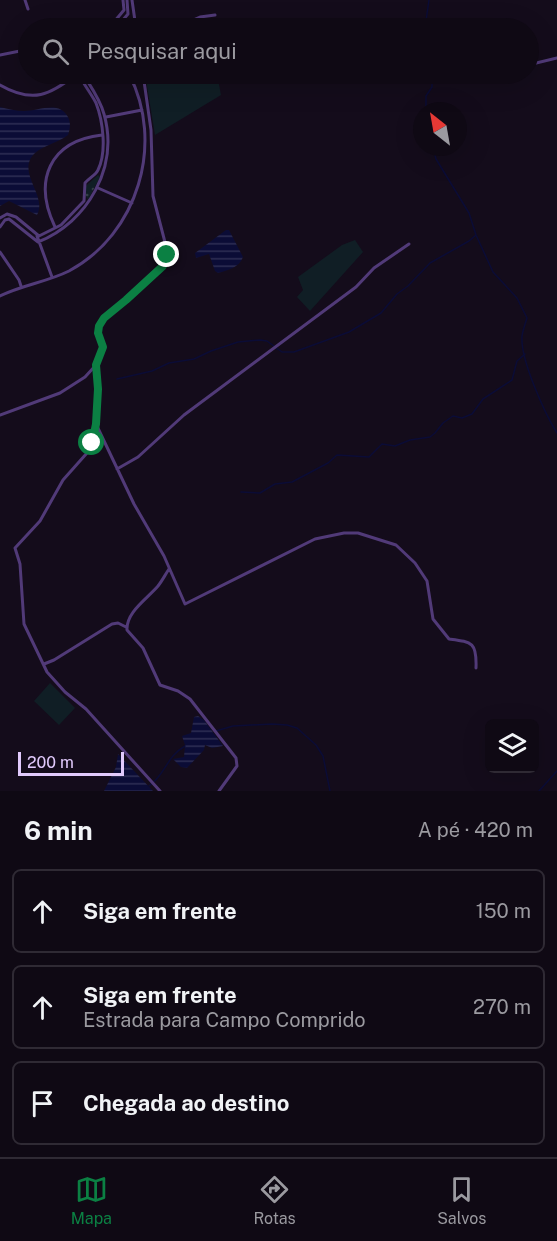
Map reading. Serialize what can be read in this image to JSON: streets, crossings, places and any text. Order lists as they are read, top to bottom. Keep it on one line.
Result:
{"scale_bar":"200 m","north":"top left","page":{"search":"Pesquisar aqui","scale":"200 m","heading":["6 min","A pé · 420 m"],"list":[["Siga em frente","150 m"],["Siga em frente","Estrada para Campo Comprido","270 m"],"Chegada ao destino"],"nav":["Mapa","Rotas","Salvos"]}}
